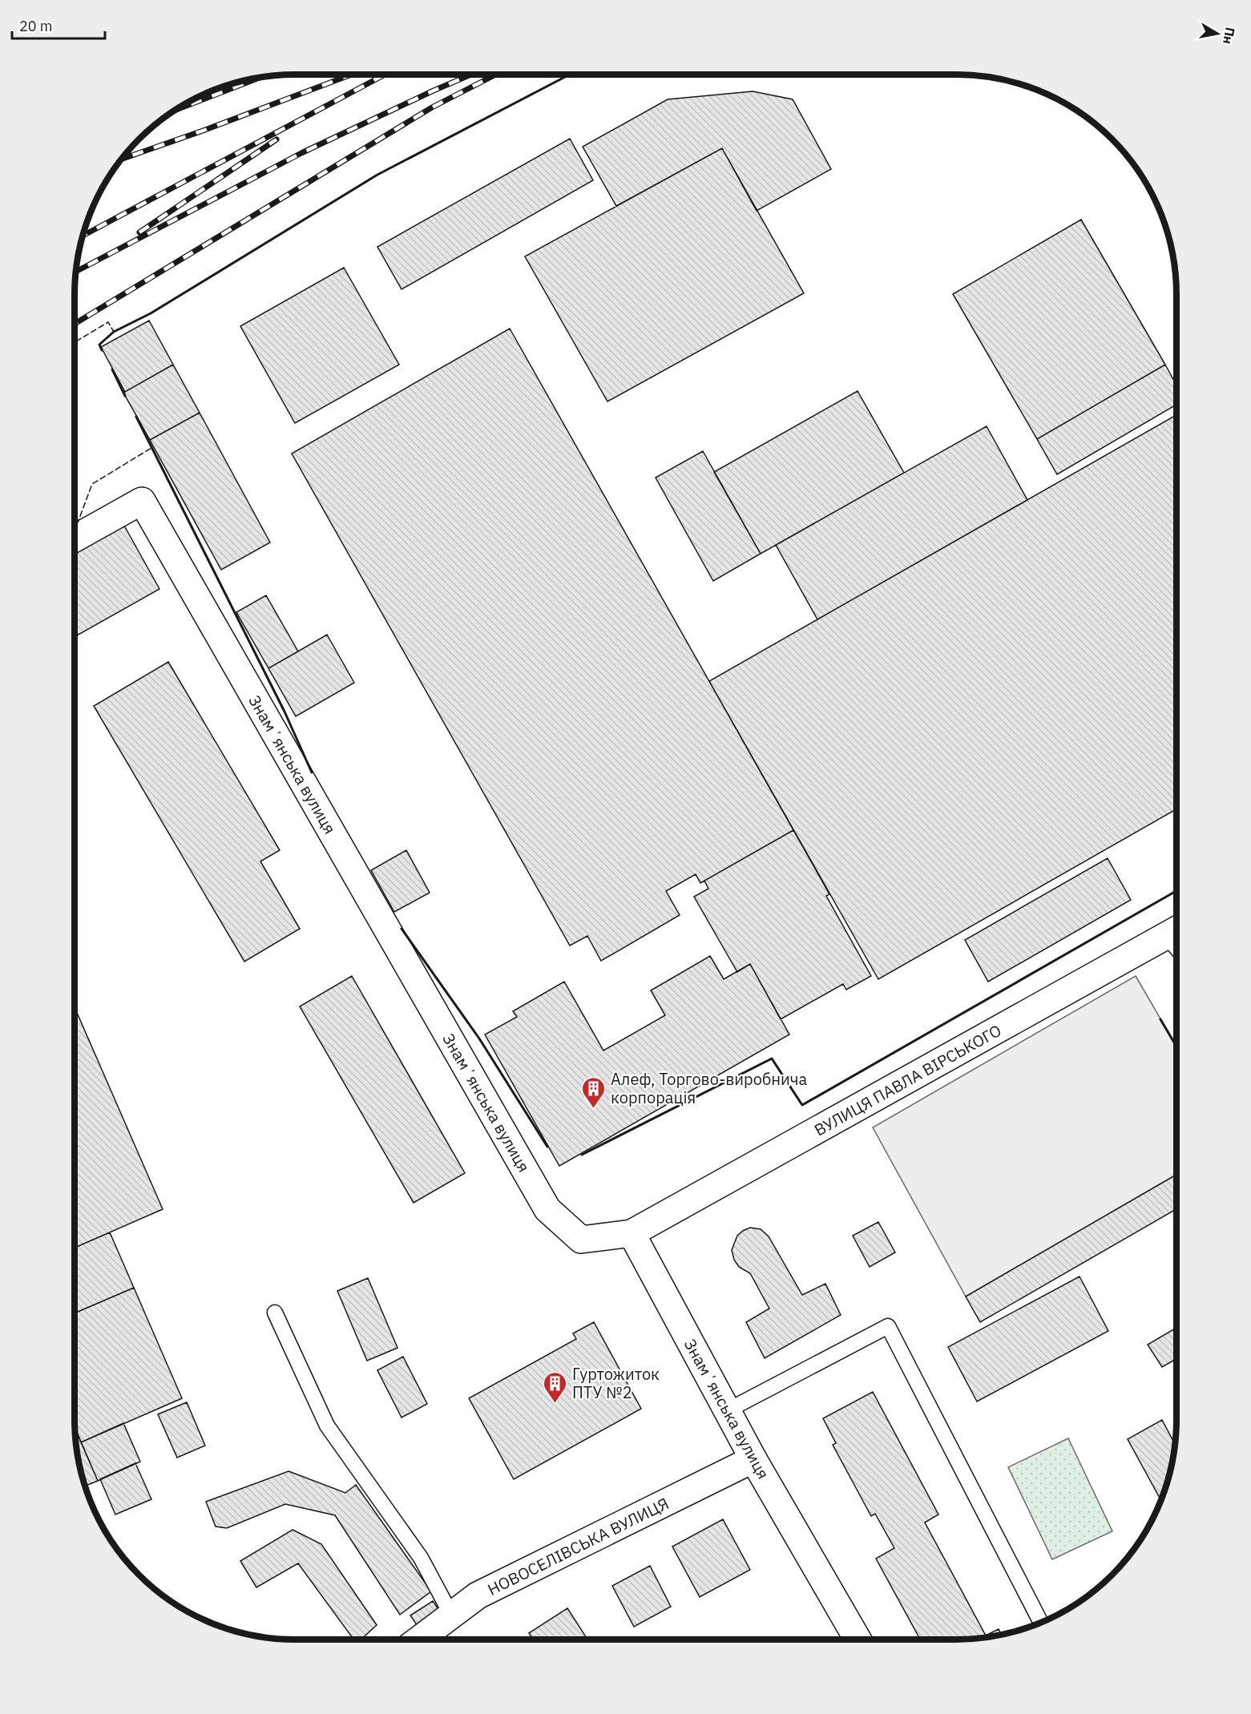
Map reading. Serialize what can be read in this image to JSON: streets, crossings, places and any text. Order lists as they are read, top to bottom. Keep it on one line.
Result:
{"streets":{"street":["Знамʼянська вулиця","ВУЛИЦЯ ПАВЛА ВІРСЬКОГО","НОВОСЕЛІВСЬКА ВУЛИЦЯ"]},"crossings":[["Знамʼянська вулиця","ВУЛИЦЯ ПАВЛА ВІРСЬКОГО"],["Знамʼянська вулиця","НОВОСЕЛІВСЬКА ВУЛИЦЯ"]],"places":{"building":["Алеф, Торгово-виробнича корпорація","Гуртожиток ПТУ №2"]},"scale_bar":"20 m","north":"right"}
